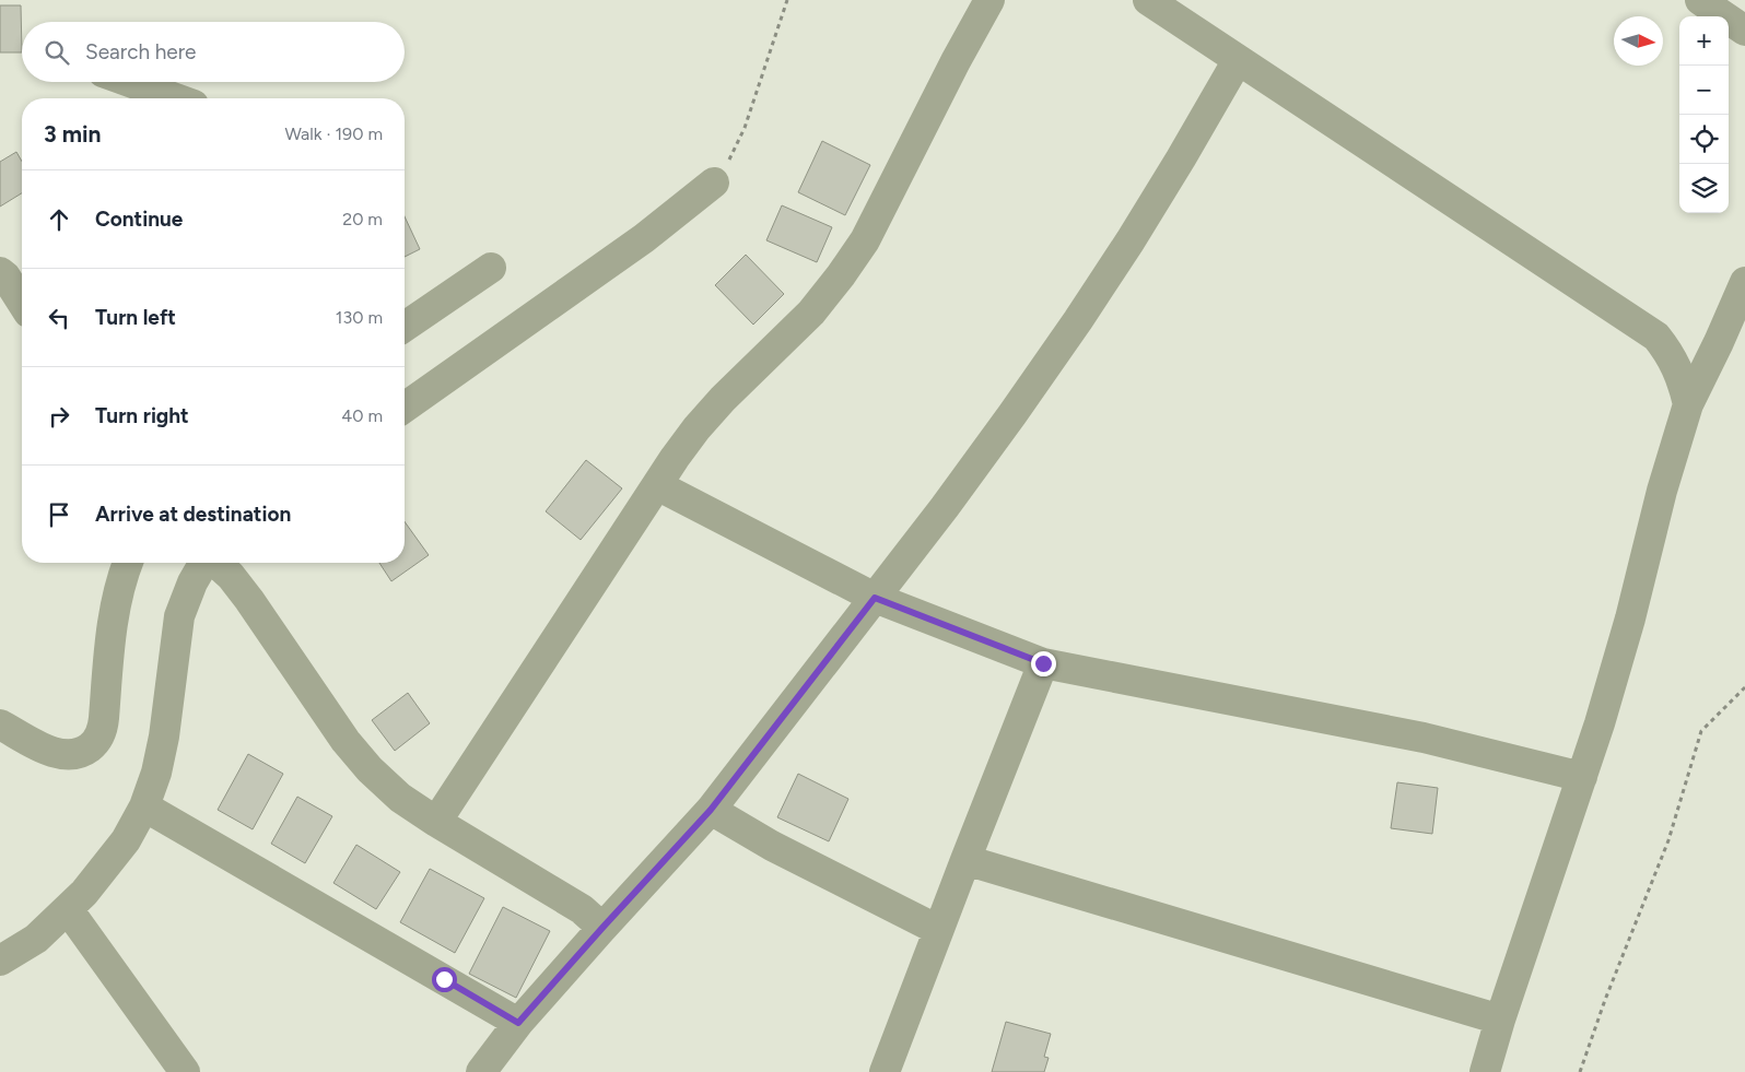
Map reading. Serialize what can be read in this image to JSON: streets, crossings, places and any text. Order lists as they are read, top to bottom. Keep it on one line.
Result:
{"north":"right","page":{"map_buttons":["+","−"],"search":"Search here","heading":["3 min","Walk · 190 m"],"list":[["Continue","20 m"],["Turn left","130 m"],["Turn right","40 m"],"Arrive at destination"]}}
